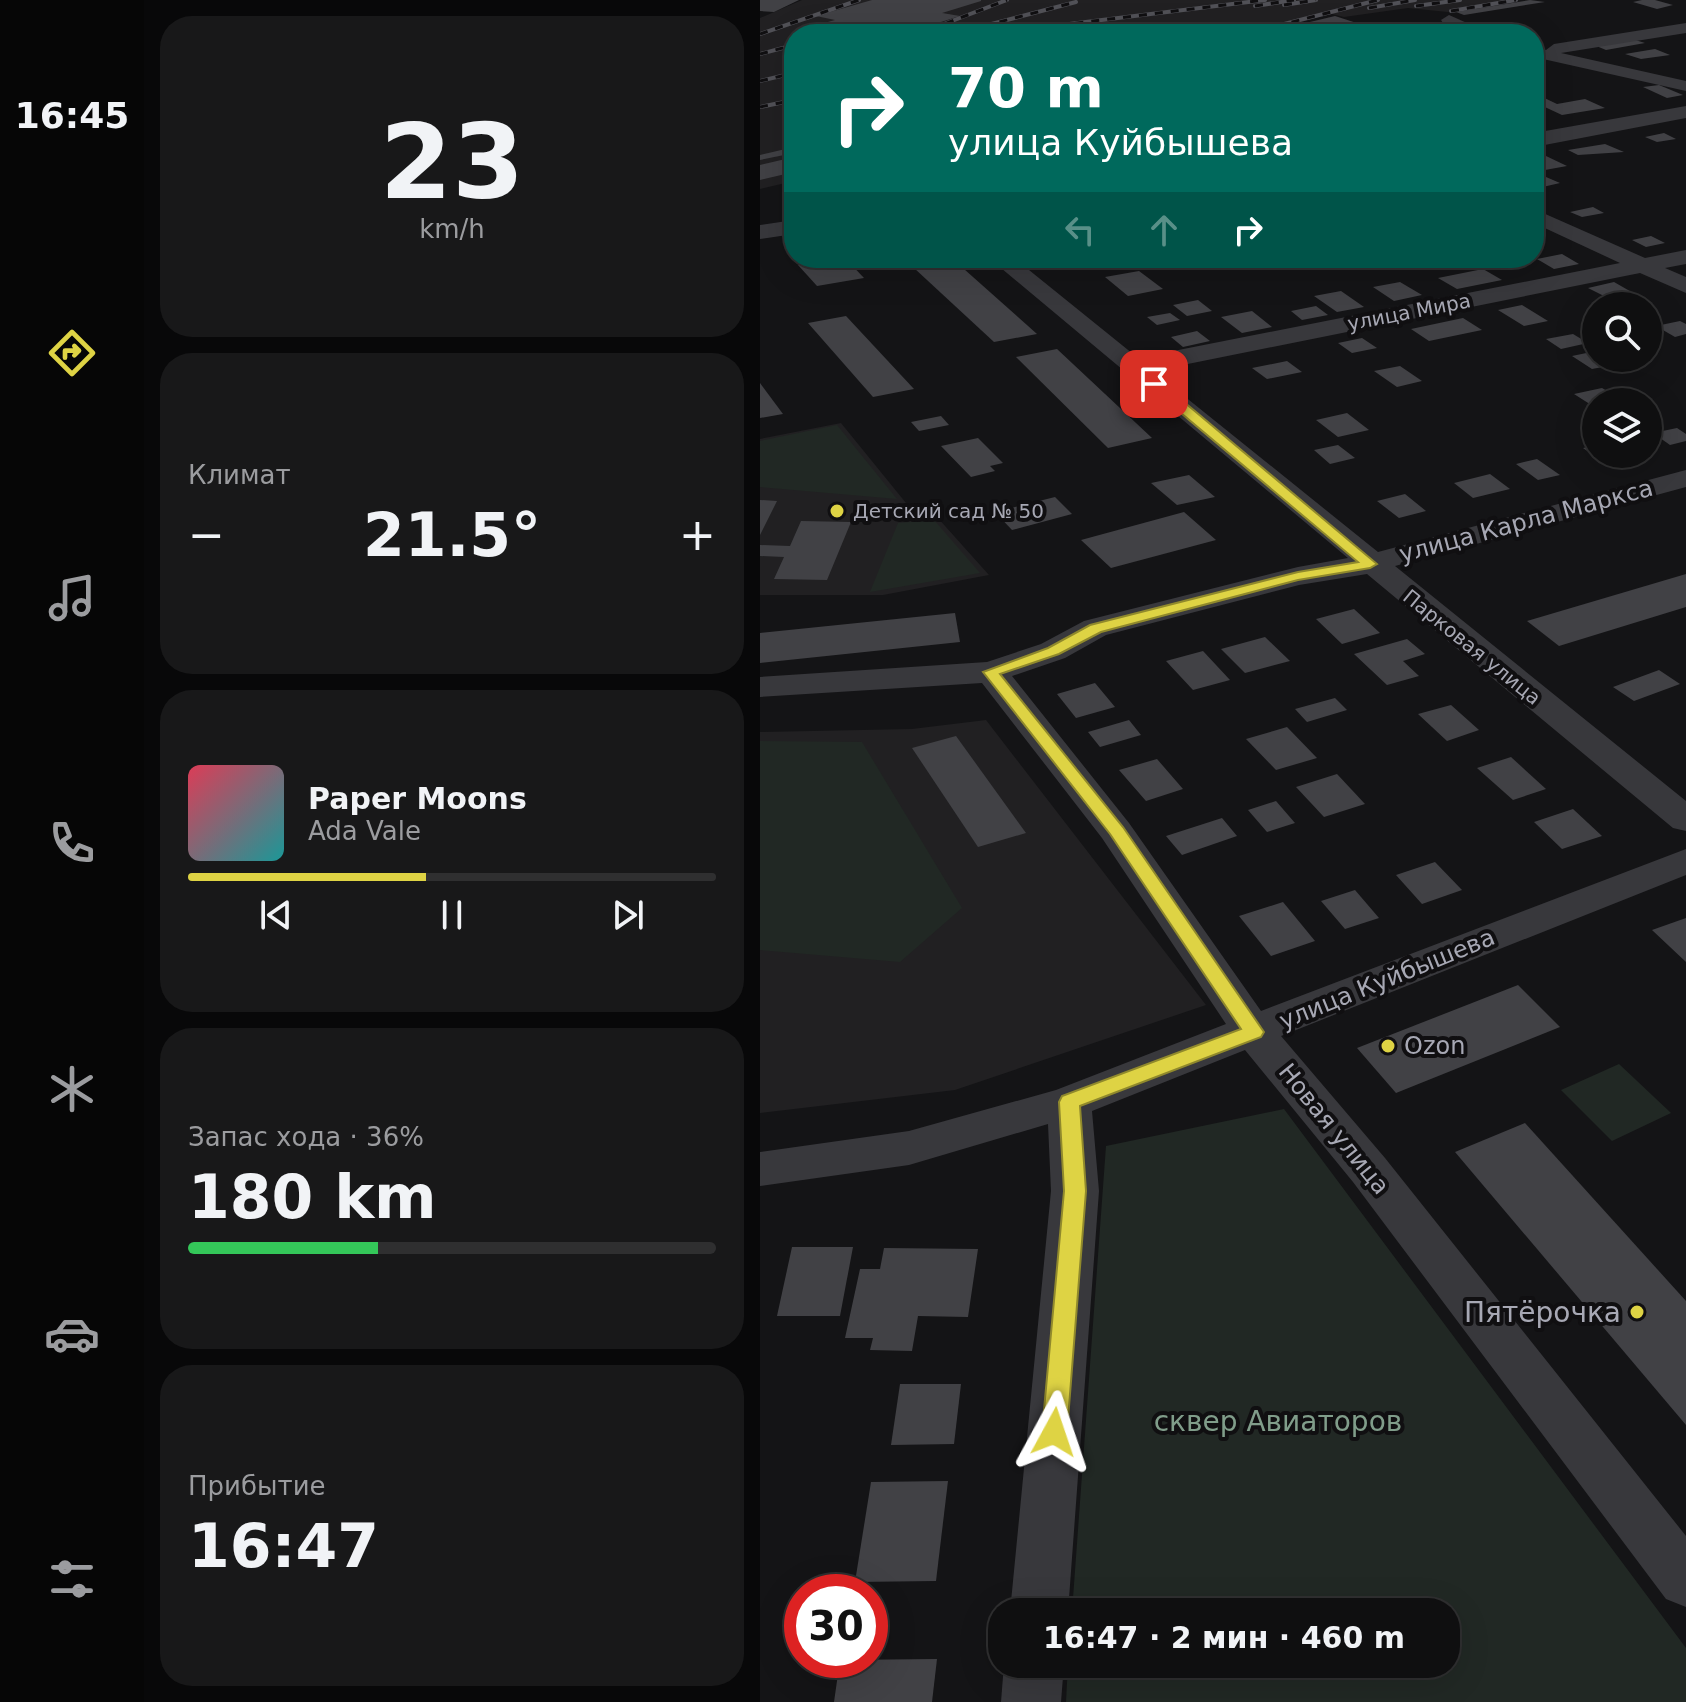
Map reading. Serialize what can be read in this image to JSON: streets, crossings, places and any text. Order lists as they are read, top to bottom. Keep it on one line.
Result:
{"streets":{"street":["улица Мира","улица Карла Маркса","Парковая улица","улица Куйбышева","Новая улица"]},"crossings":[["улица Мира","Парковая улица"],["улица Карла Маркса","Парковая улица"],["улица Карла Маркса","Новая улица"],["улица Куйбышева","Новая улица"]],"parks":["сквер Авиаторов"],"places":["Детский сад № 50","Ozon","Пятёрочка"],"page":{"tabs":"16:45","tile":[["23","km/h"],"Климат",["Запас хода · 36%","180 km"],["Прибытие","16:47"]],"turn":["70 m","улица Куйбышева"],"heat":["−","21.5°","+"],"song":["Paper Moons","Ada Vale"],"limit":"30","trip":"16:47 · 2 мин · 460 m"}}
